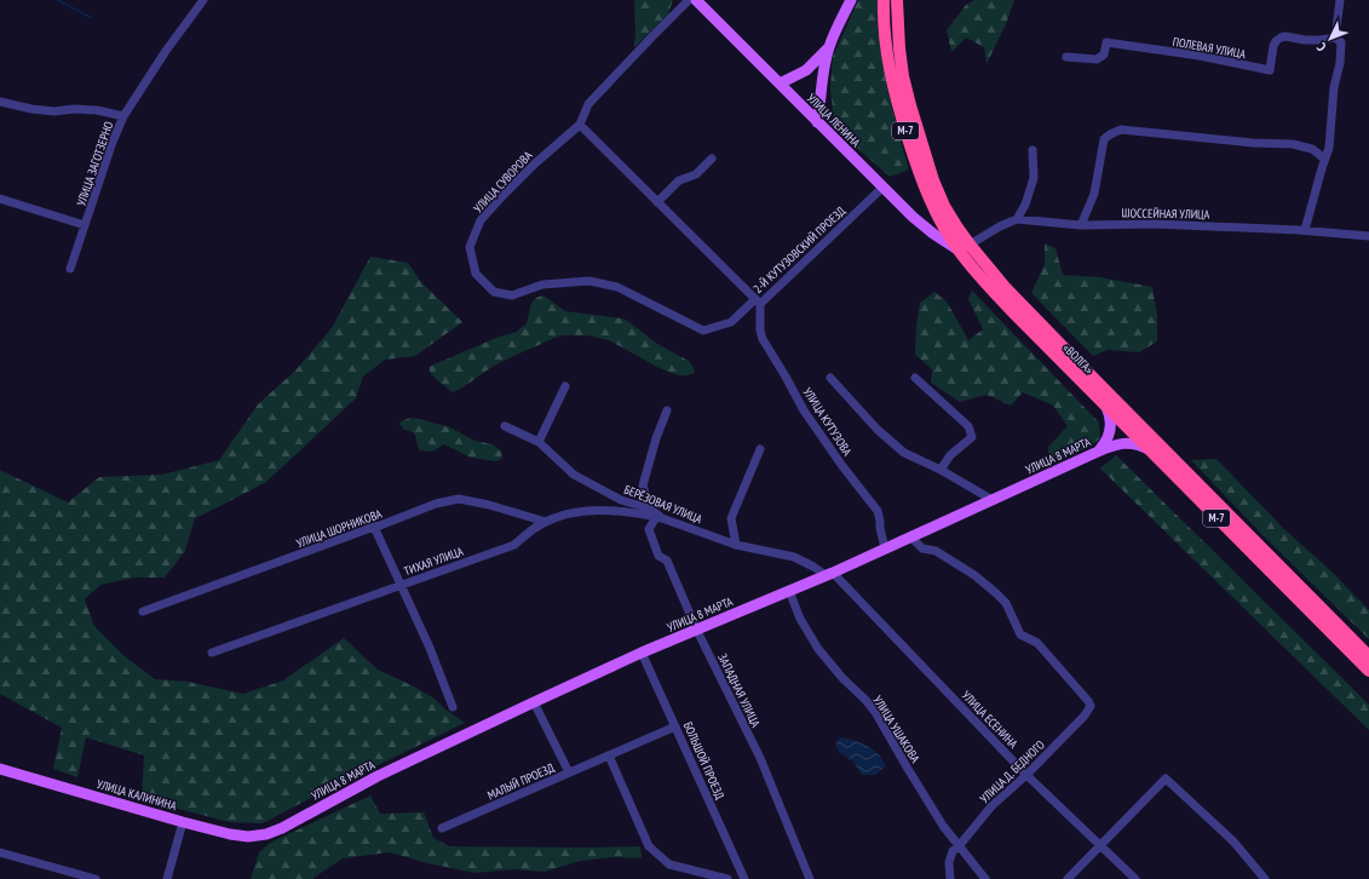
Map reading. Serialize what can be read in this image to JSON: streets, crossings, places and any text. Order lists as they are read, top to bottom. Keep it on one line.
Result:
{"streets":{"highway":["М-7","«ВОЛГА»"],"main road":["УЛИЦА ЛЕНИНА","УЛИЦА 8 МАРТА","УЛИЦА КАЛИНИНА"],"street":["ПОЛЕВАЯ УЛИЦА","УЛИЦА ЗАГОТЗЕРНО","УЛИЦА СУВОРОВА","ШОССЕЙНАЯ УЛИЦА","2-Й КУТУЗОВСКИЙ ПРОЕЗД","УЛИЦА КУТУЗОВА","БЕРЁЗОВАЯ УЛИЦА","УЛИЦА ШОРНИКОВА","ТИХАЯ УЛИЦА","ЗАПАДНАЯ УЛИЦА","УЛИЦА ЕСЕНИНА","УЛИЦА УШАКОВА","БОЛЬШОЙ ПРОЕЗД","УЛИЦА Д. БЕДНОГО","МАЛЫЙ ПРОЕЗД"]},"crossings":[["УЛИЦА ЛЕНИНА","2-Й КУТУЗОВСКИЙ ПРОЕЗД"],["УЛИЦА ЛЕНИНА","«ВОЛГА»"],["УЛИЦА СУВОРОВА","2-Й КУТУЗОВСКИЙ ПРОЕЗД"],["2-Й КУТУЗОВСКИЙ ПРОЕЗД","УЛИЦА КУТУЗОВА"],["«ВОЛГА»","УЛИЦА 8 МАРТА"],["УЛИЦА КУТУЗОВА","УЛИЦА 8 МАРТА"],["УЛИЦА 8 МАРТА","БЕРЁЗОВАЯ УЛИЦА"],["УЛИЦА 8 МАРТА","ЗАПАДНАЯ УЛИЦА"],["УЛИЦА 8 МАРТА","УЛИЦА ЕСЕНИНА"],["УЛИЦА 8 МАРТА","УЛИЦА УШАКОВА"],["УЛИЦА 8 МАРТА","БОЛЬШОЙ ПРОЕЗД"],["УЛИЦА 8 МАРТА","УЛИЦА Д. БЕДНОГО"],["УЛИЦА 8 МАРТА","УЛИЦА КАЛИНИНА"],["БЕРЁЗОВАЯ УЛИЦА","ТИХАЯ УЛИЦА"],["БЕРЁЗОВАЯ УЛИЦА","ЗАПАДНАЯ УЛИЦА"],["БЕРЁЗОВАЯ УЛИЦА","УЛИЦА ЕСЕНИНА"],["УЛИЦА ШОРНИКОВА","ТИХАЯ УЛИЦА"],["ТИХАЯ УЛИЦА","ЗАПАДНАЯ УЛИЦА"],["УЛИЦА ЕСЕНИНА","УЛИЦА Д. БЕДНОГО"],["УЛИЦА УШАКОВА","УЛИЦА Д. БЕДНОГО"],["БОЛЬШОЙ ПРОЕЗД","МАЛЫЙ ПРОЕЗД"]],"north":"bottom left"}
